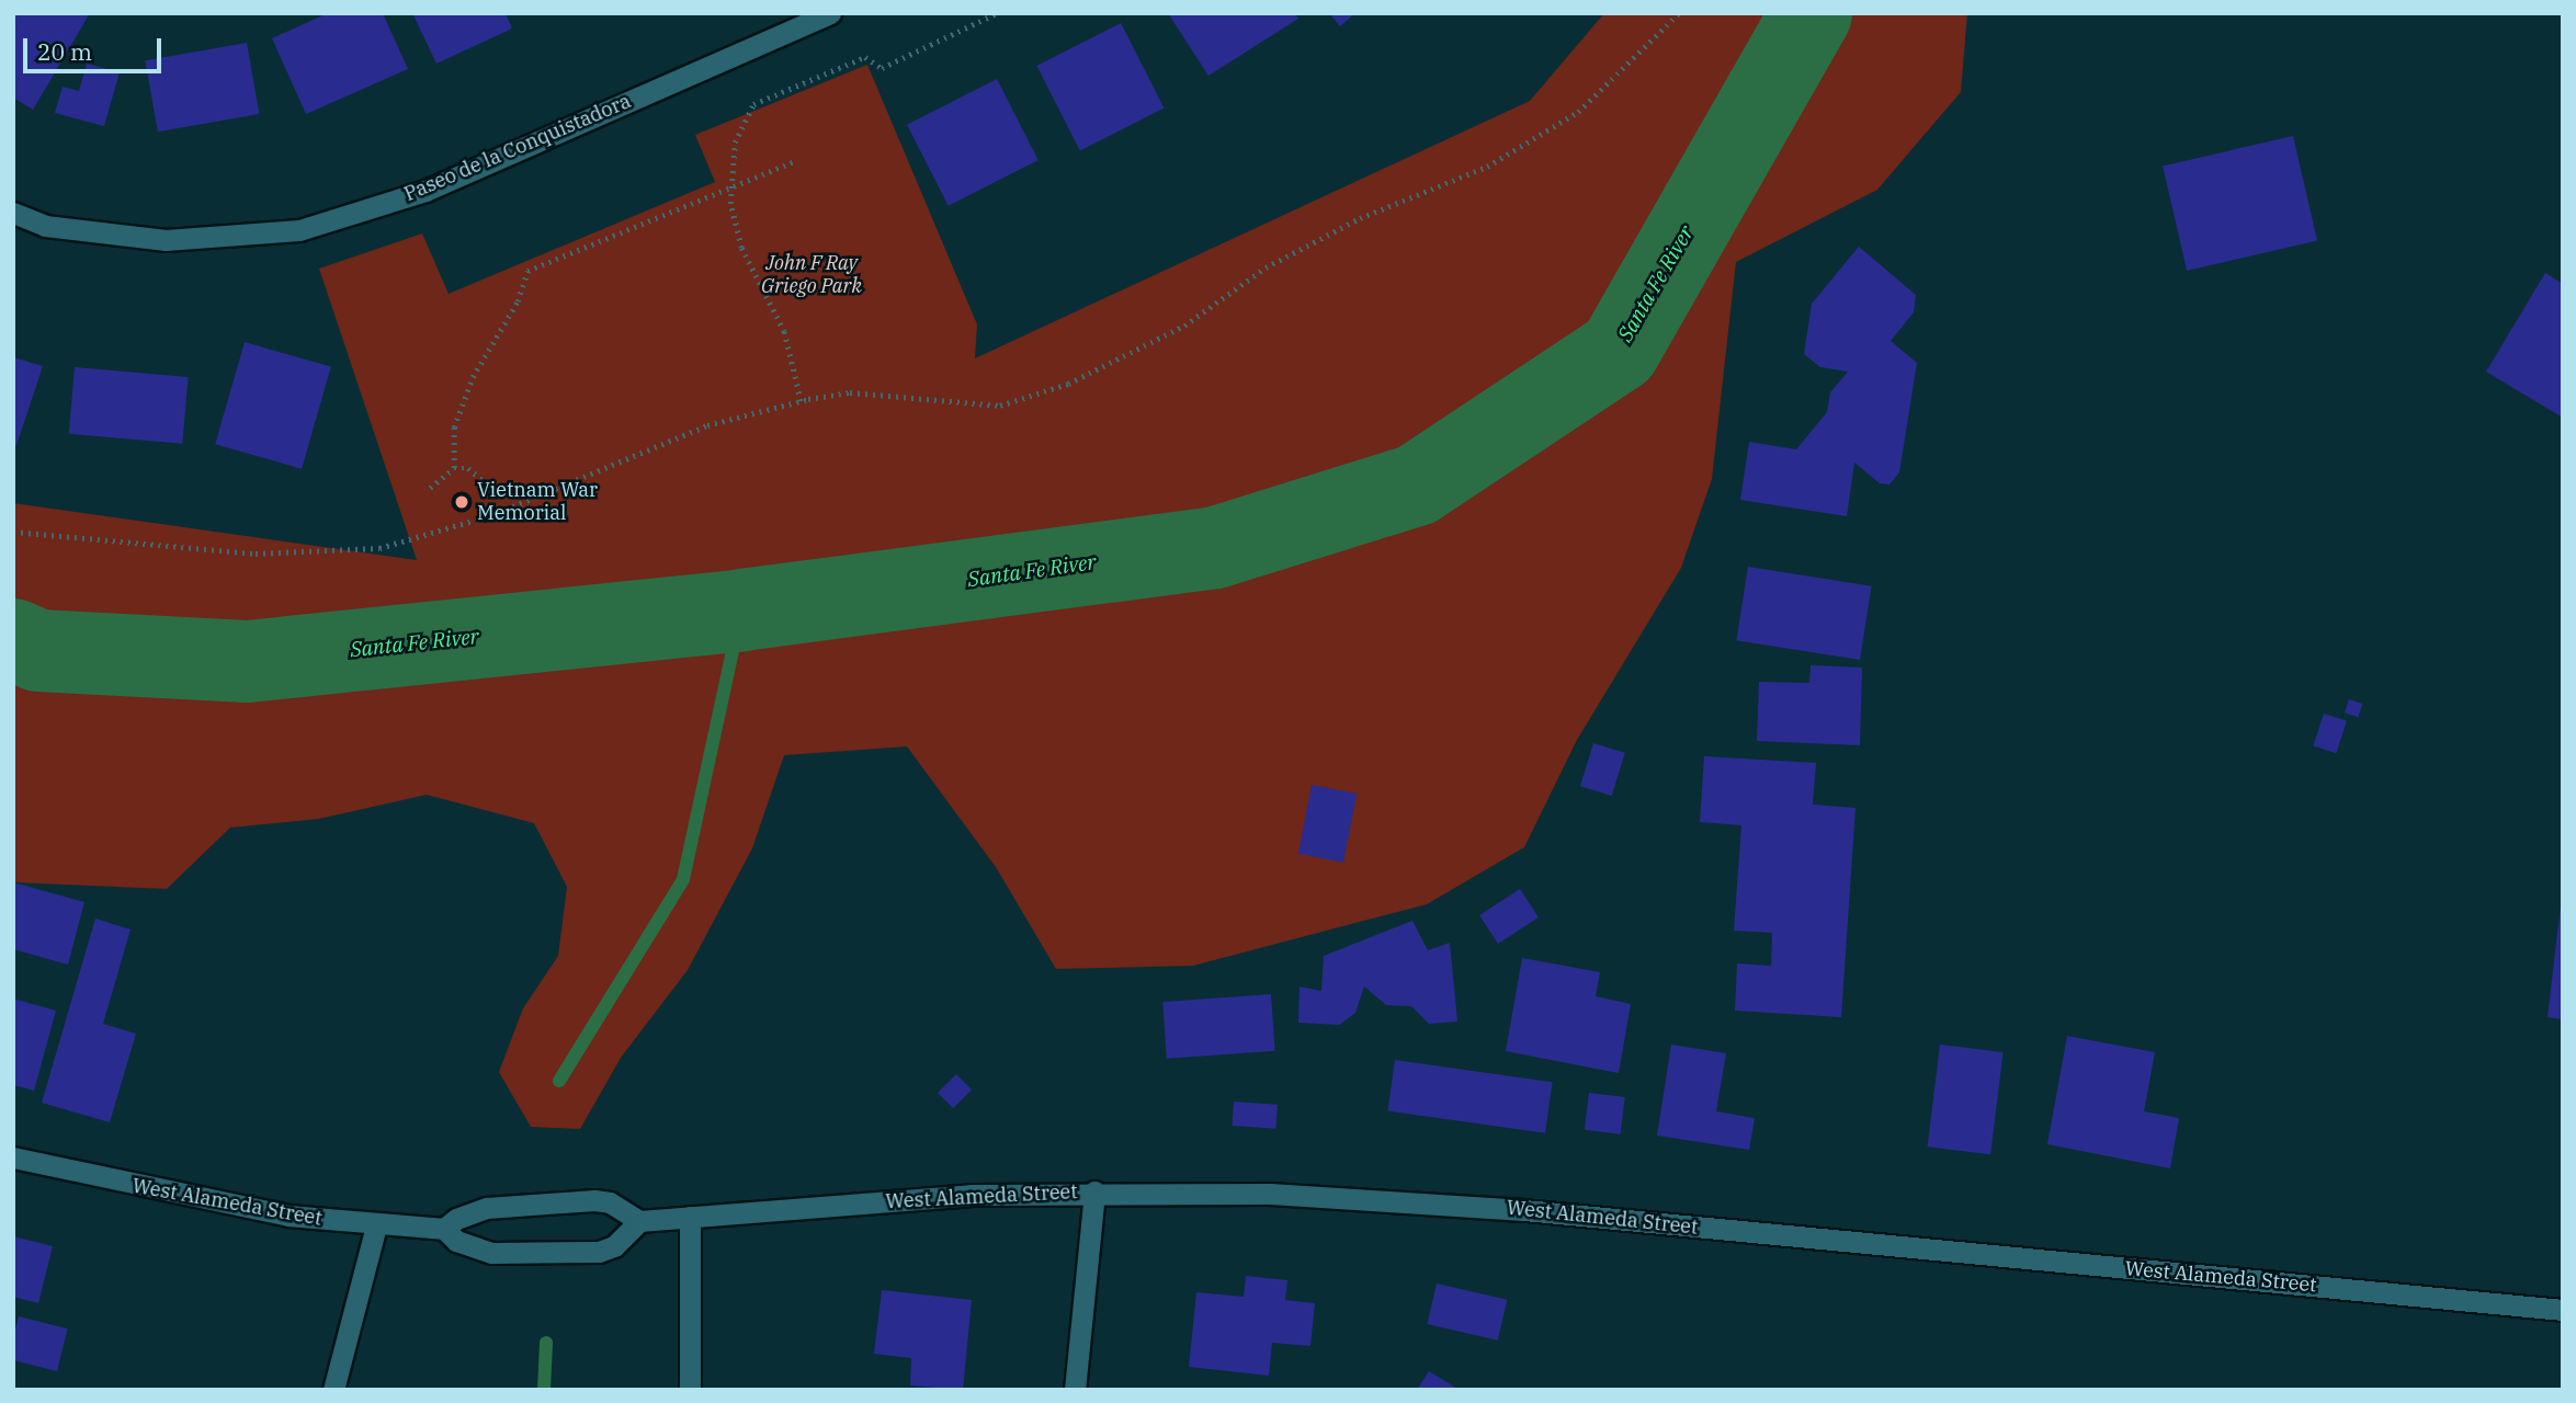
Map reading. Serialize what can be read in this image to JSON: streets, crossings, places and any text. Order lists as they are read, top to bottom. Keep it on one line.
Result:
{"streets":{"street":["Paseo de la Conquistadora","West Alameda Street"]},"water":["Santa Fe River"],"parks":["John F Ray Griego Park"],"places":["Vietnam War Memorial"],"scale_bar":"20 m"}
